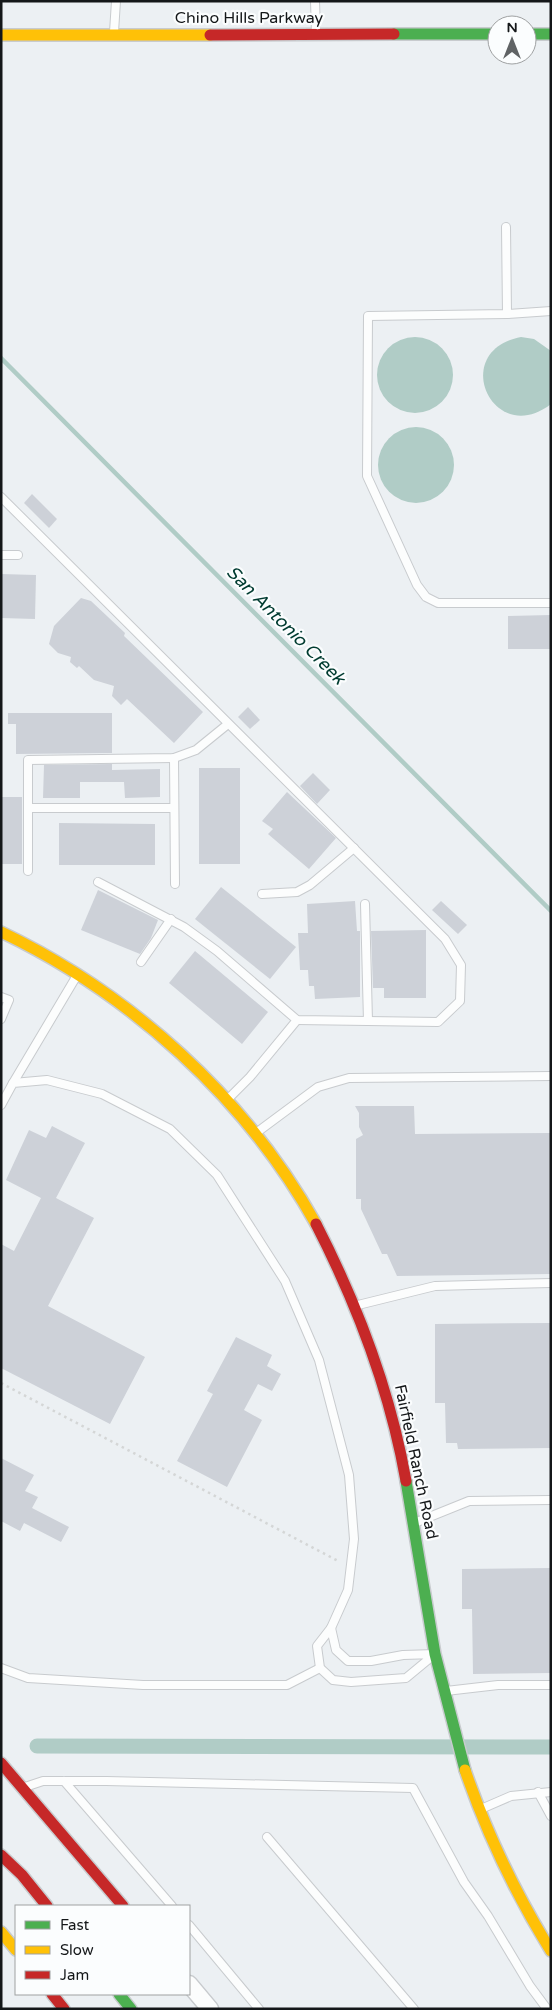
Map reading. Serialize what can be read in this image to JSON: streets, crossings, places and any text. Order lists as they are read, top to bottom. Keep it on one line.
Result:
{"streets":{"main road":["Chino Hills Parkway","Fairfield Ranch Road"]},"water":["San Antonio Creek"],"legend":["Fast","Slow","Jam"],"north":"top"}
